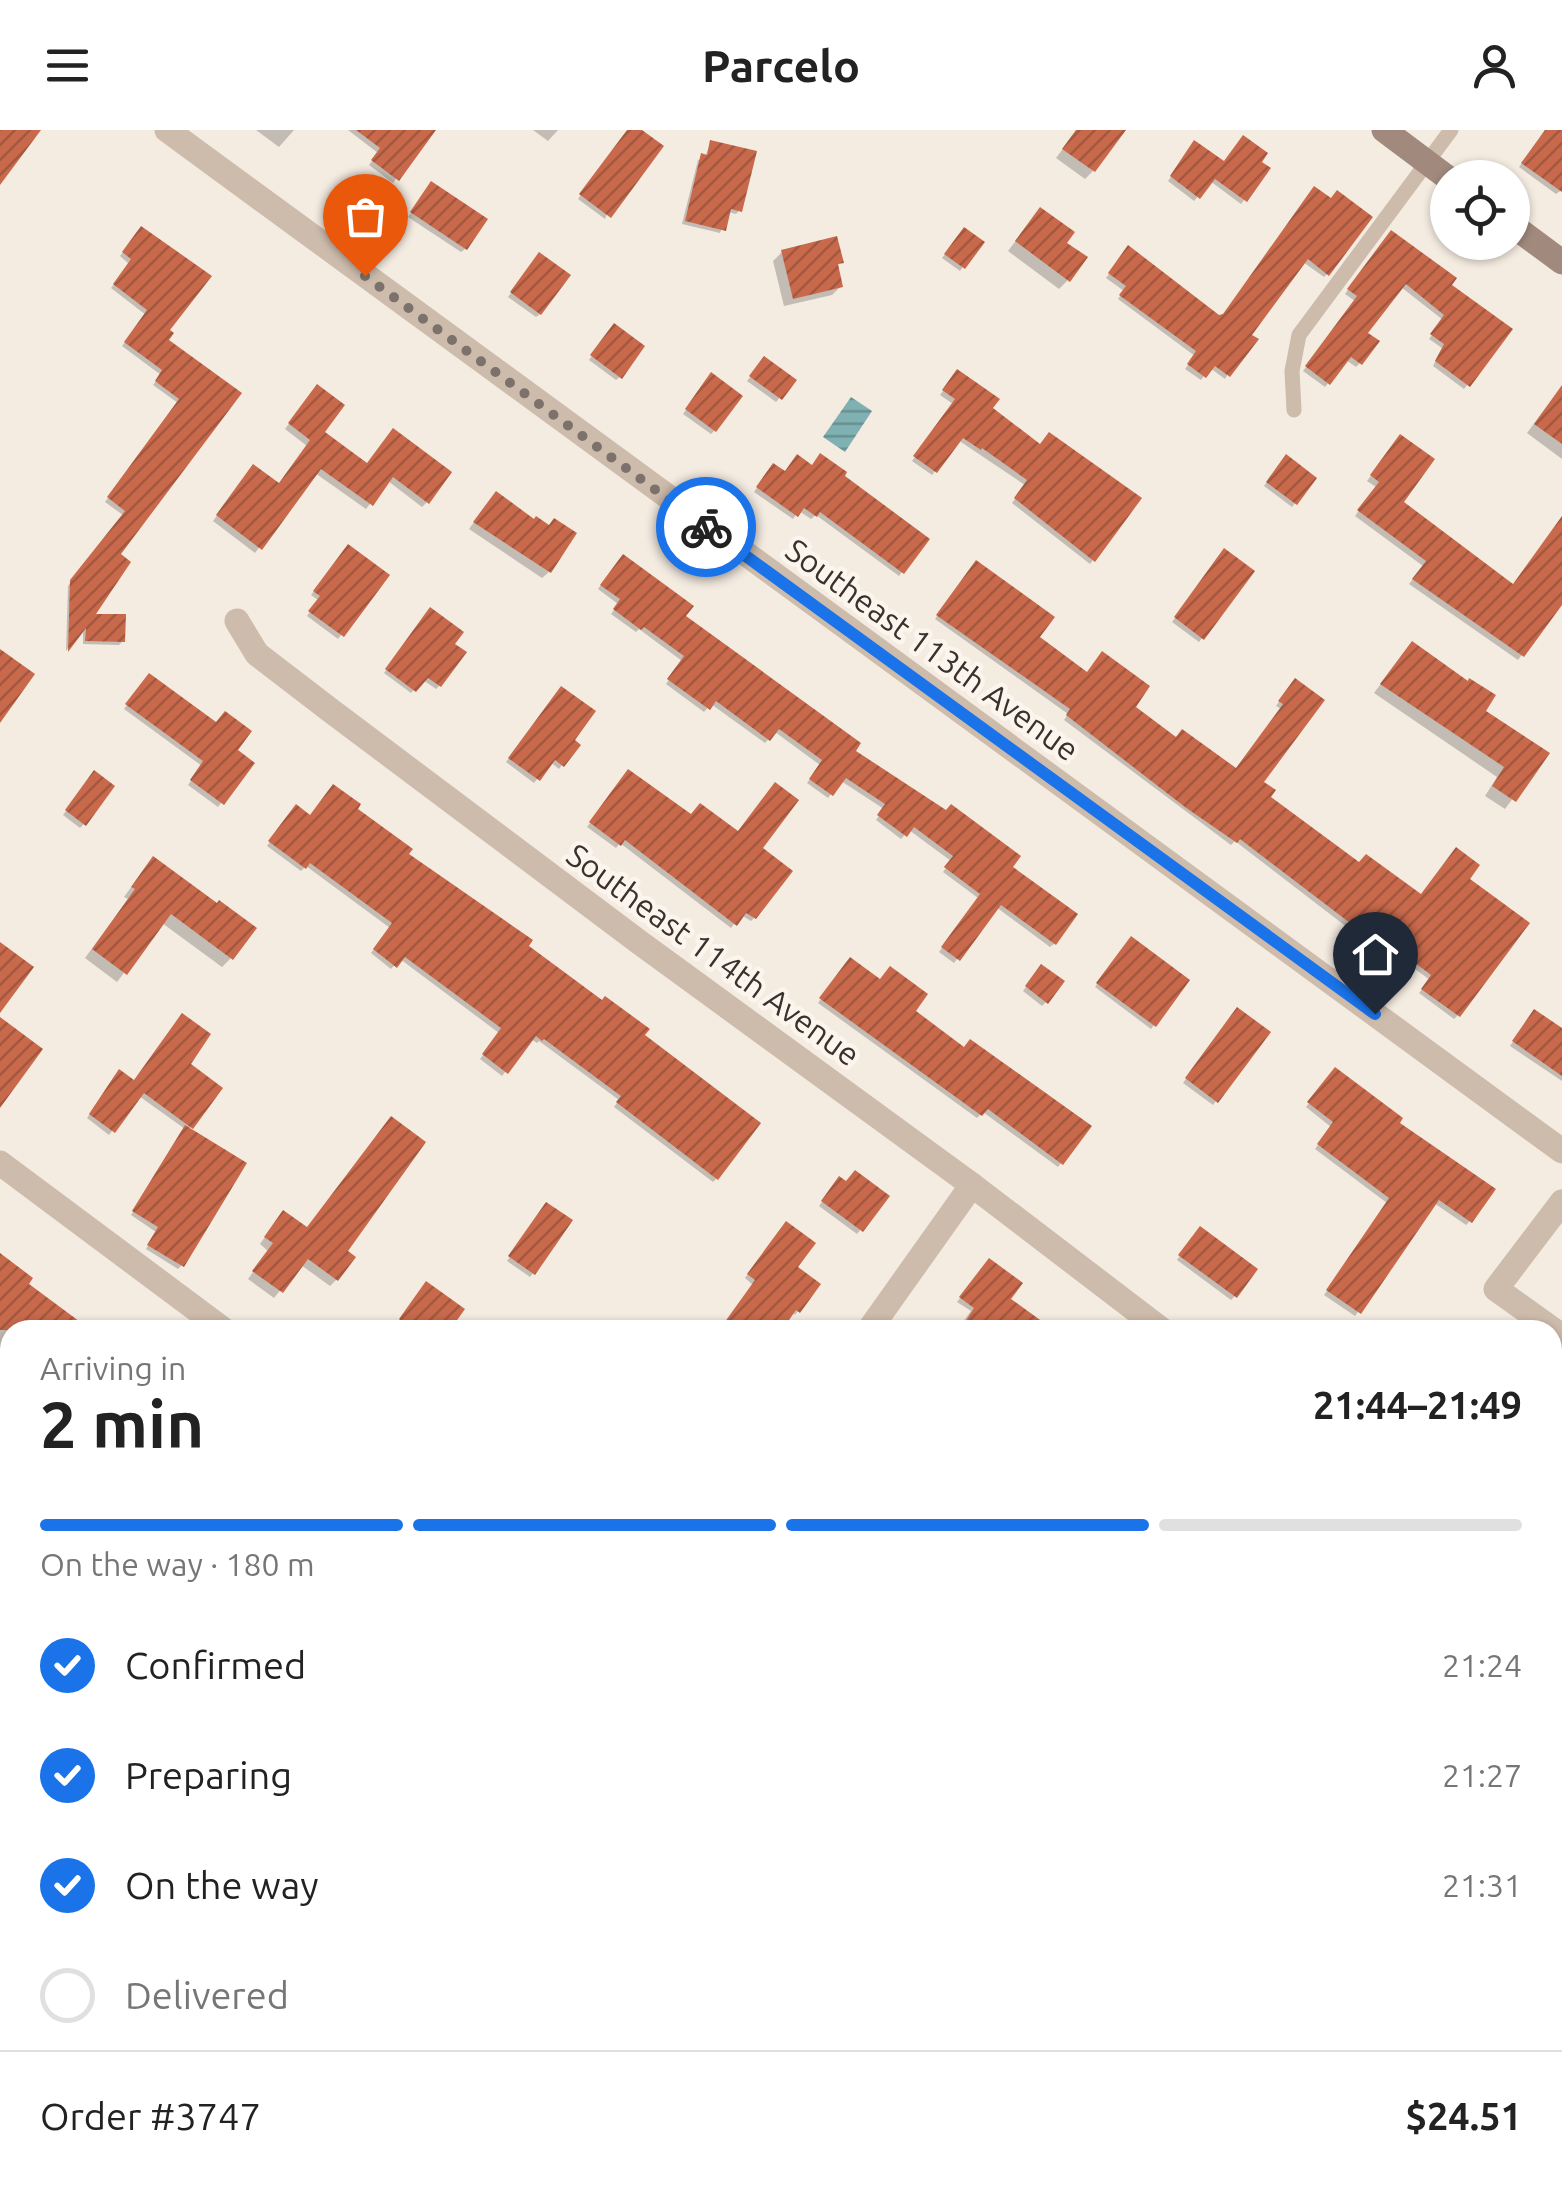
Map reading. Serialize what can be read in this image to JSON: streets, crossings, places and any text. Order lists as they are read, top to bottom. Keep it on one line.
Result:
{"streets":{"street":["Southeast 113th Avenue","Southeast 114th Avenue"]},"page":{"header":"Parcelo","heading":["2 min","Arriving in","21:44–21:49"],"panel":["Order #3747","$24.51"],"bar":"On the way · 180 m","list":[["Confirmed","21:24"],["Preparing","21:27"],["On the way","21:31"],"Delivered"]}}
